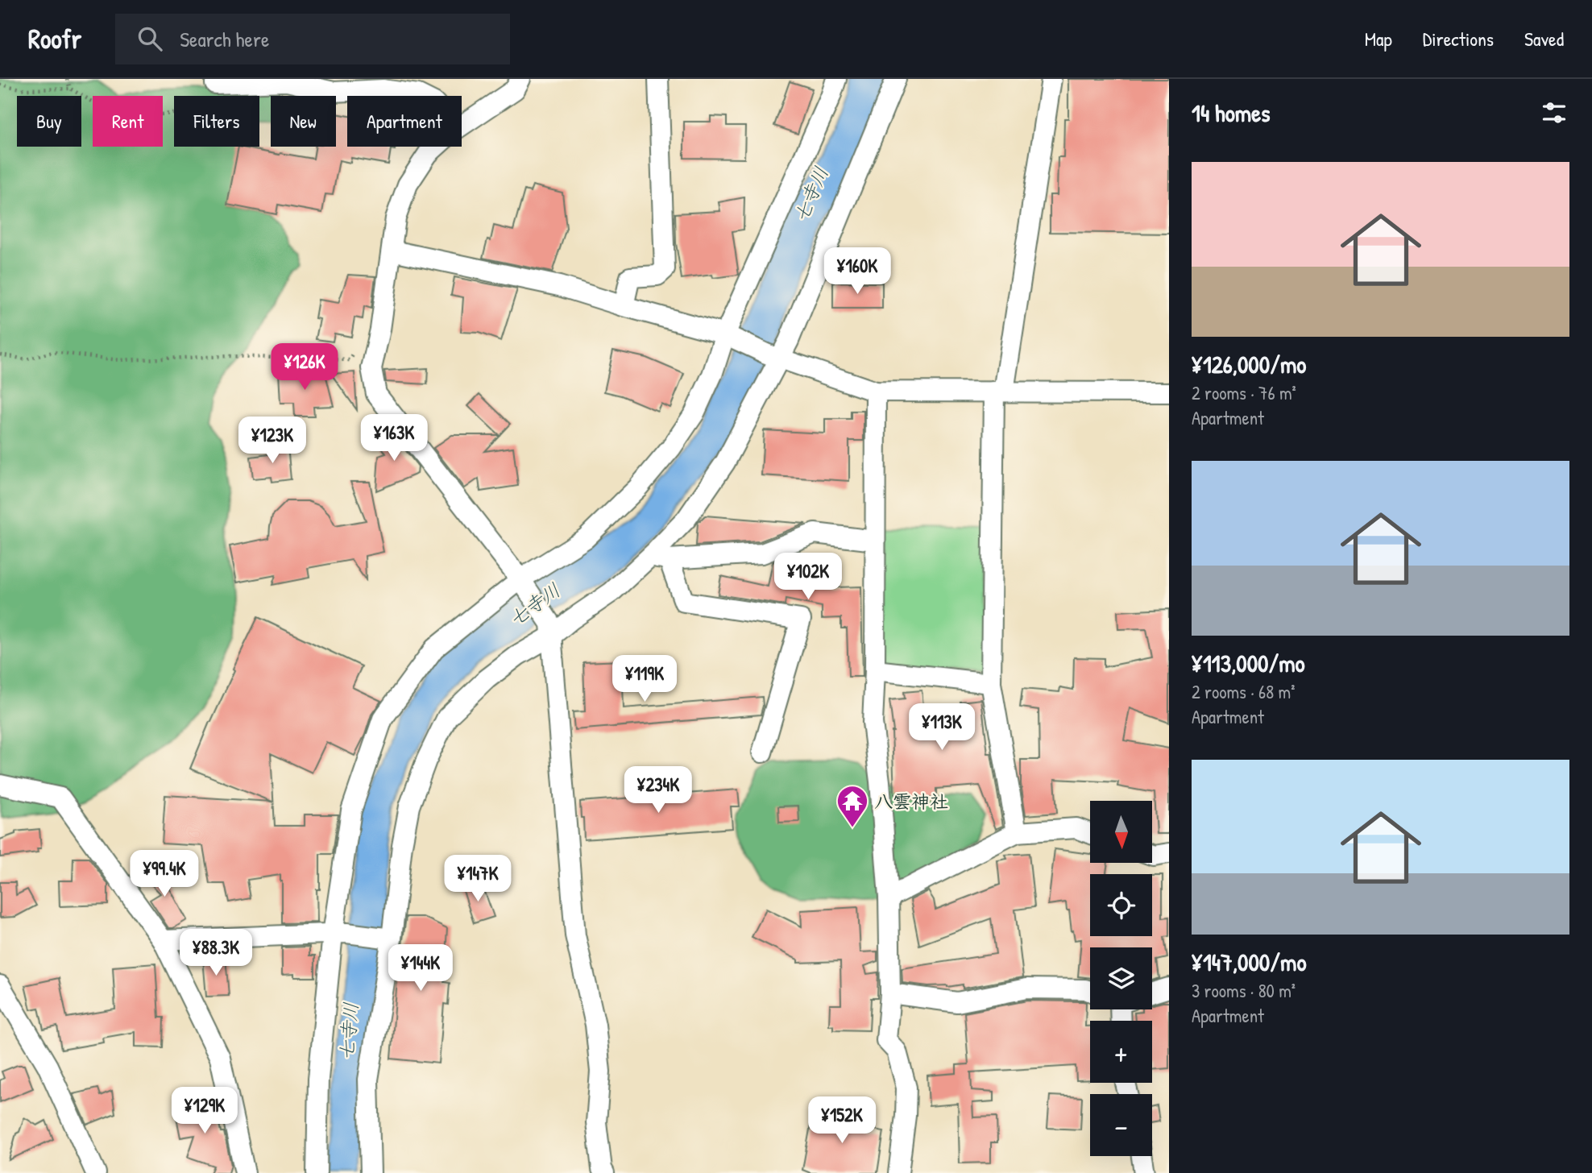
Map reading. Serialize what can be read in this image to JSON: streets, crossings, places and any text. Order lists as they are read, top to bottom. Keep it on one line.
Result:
{"water":["七寺川"],"places":{"temple":["八雲神社"]},"north":"bottom","page":{"header":"Roofr","search":"Search here","nav":["Map","Directions","Saved"],"heading":"14 homes","chip":["Buy","Rent","Filters","New","Apartment"],"list":[{"name":"¥126,000/mo","note":"2 rooms · 76 m² · Apartment"},{"name":"¥113,000/mo","note":"2 rooms · 68 m² · Apartment"},{"name":"¥147,000/mo","note":"3 rooms · 80 m² · Apartment"}],"price":["¥160K","¥126K","¥163K","¥123K","¥102K","¥119K","¥113K","¥234K","¥99.4K","¥147K","¥88.3K","¥144K","¥129K","¥152K"],"map_buttons":["+","−"]}}
